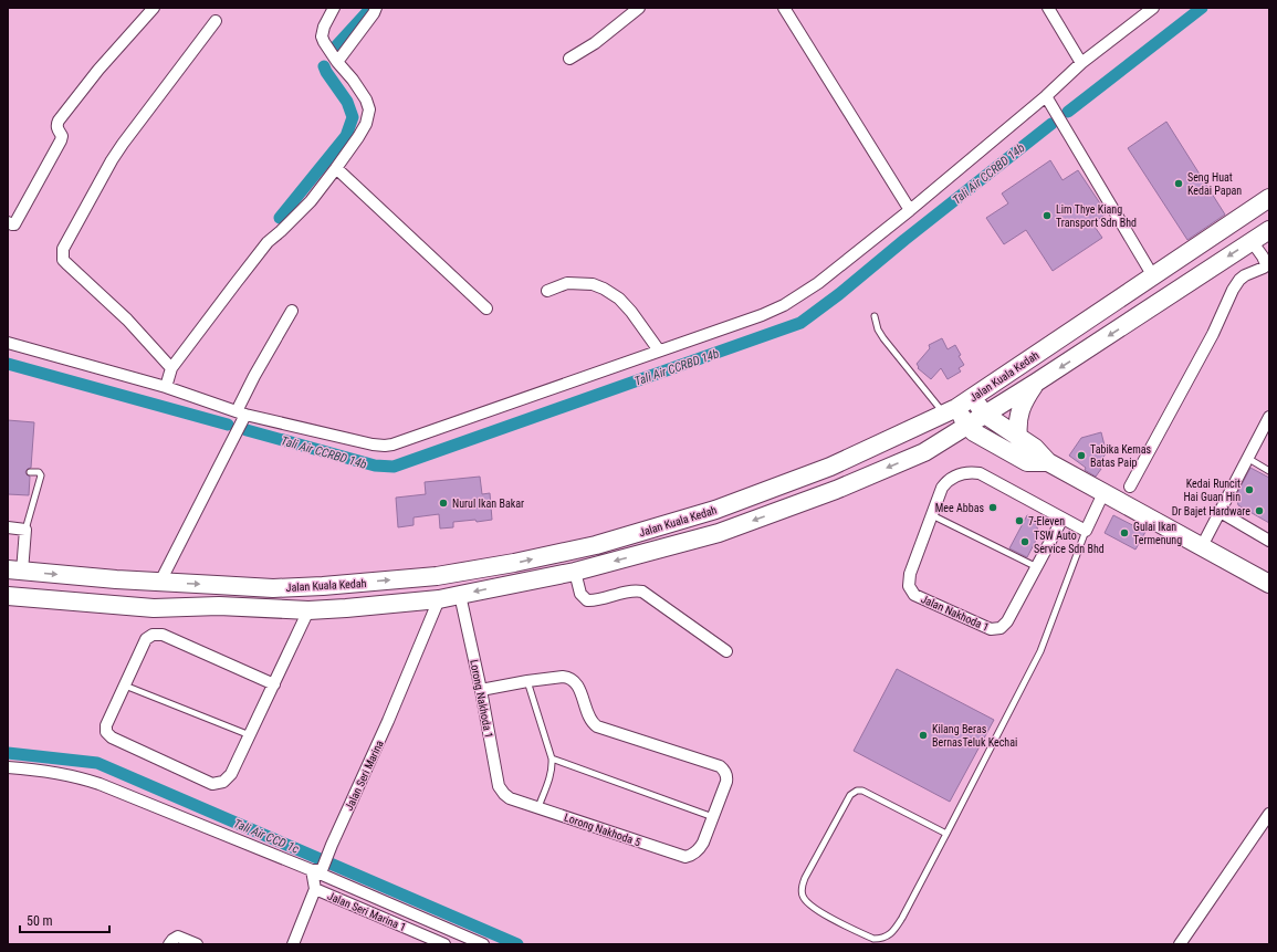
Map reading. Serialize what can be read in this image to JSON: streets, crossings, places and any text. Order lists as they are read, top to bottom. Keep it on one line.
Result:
{"streets":{"main road":["Jalan Kuala Kedah"],"street":["Jalan Nakhoda 1","Lorong Nakhoda 1","Jalan Seri Marina","Lorong Nakhoda 5","Jalan Seri Marina 1"]},"crossings":[["Jalan Kuala Kedah","Lorong Nakhoda 1"],["Jalan Kuala Kedah","Jalan Seri Marina"],["Lorong Nakhoda 1","Lorong Nakhoda 5"],["Jalan Seri Marina","Jalan Seri Marina 1"]],"water":["Tali Air CCRBD 14b","Tali Air CCD 1c"],"places":["Seng Huat Kedai Papan","Lim Thye Kiang Transport Sdn Bhd","Tabika Kemas Batas Paip","Kedai Runcit Hai Guan Hin","Nurul Ikan Bakar","Mee Abbas","Dr Bajet Hardware","7-Eleven","Gulai Ikan Termenung","TSW Auto Service Sdn Bhd","Kilang Beras BernasTeluk Kechai"],"scale_bar":"50 m"}
